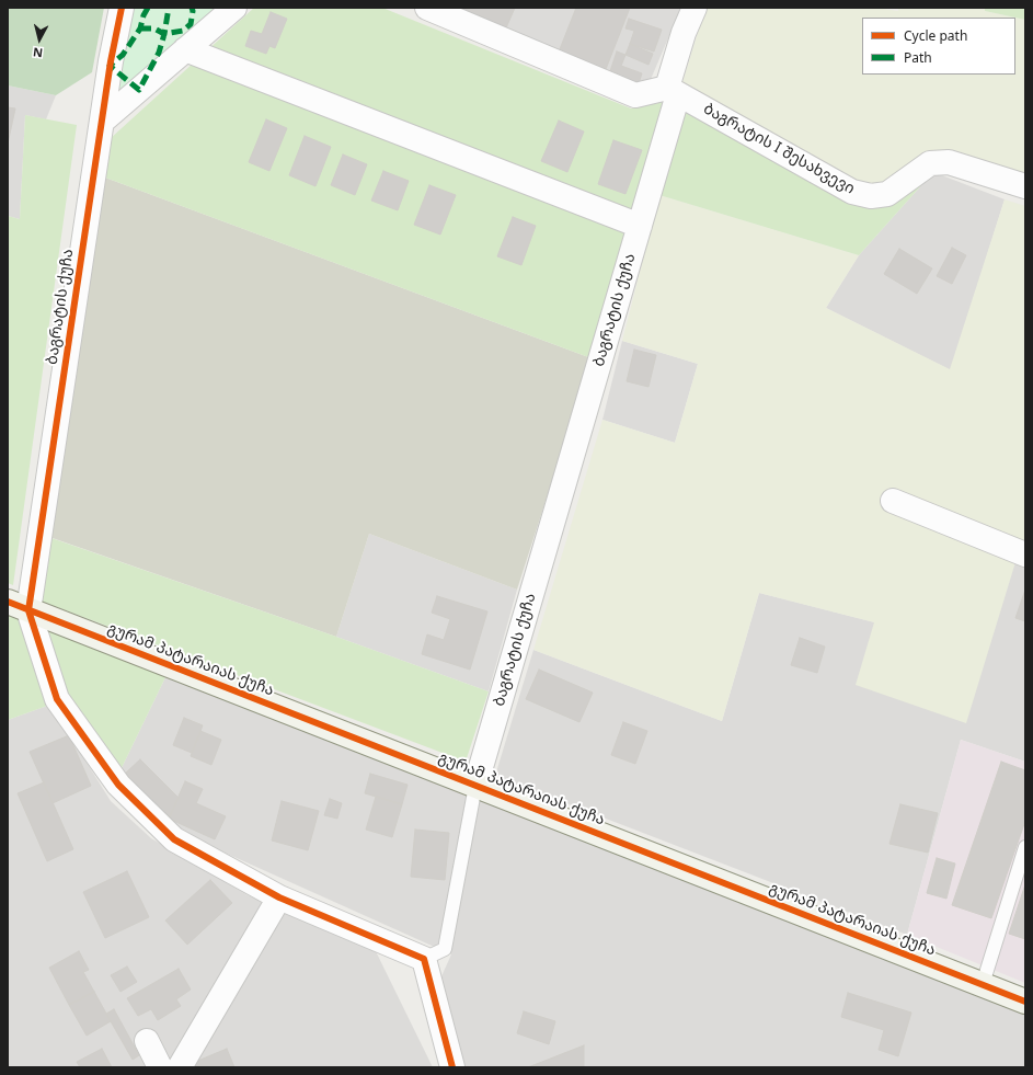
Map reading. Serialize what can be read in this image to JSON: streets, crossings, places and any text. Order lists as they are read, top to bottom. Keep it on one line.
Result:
{"streets":{"street":["ბაგრატის I შესახვევი","ბაგრატის ქუჩა","გურამ პატარაიას ქუჩა"]},"crossings":[["ბაგრატის I შესახვევი","ბაგრატის ქუჩა"],["ბაგრატის ქუჩა","გურამ პატარაიას ქუჩა"]],"legend":["Cycle path","Path"],"north":"bottom"}
